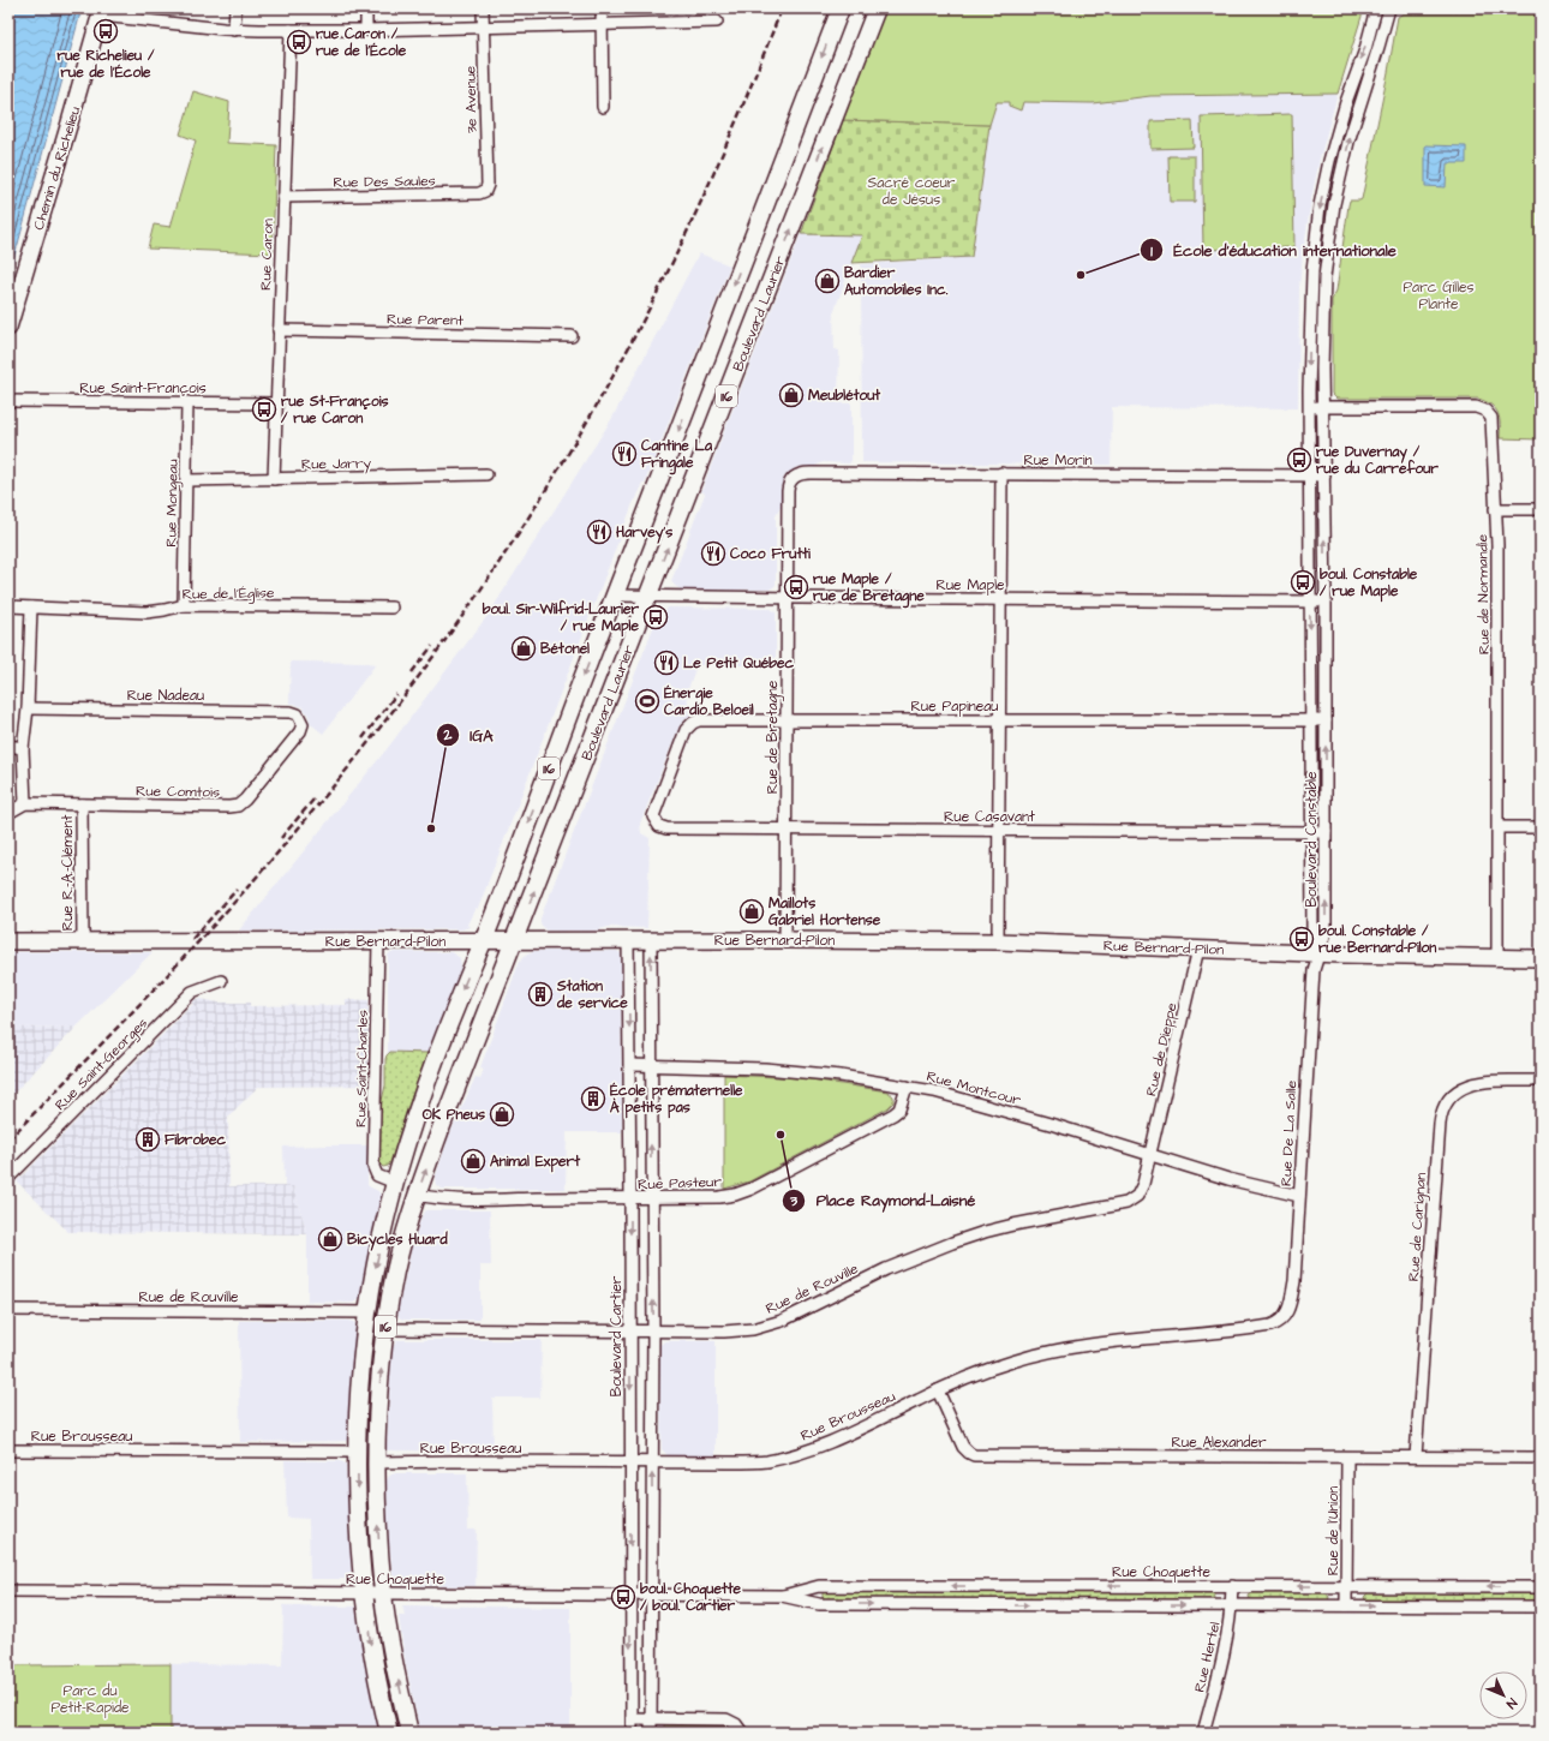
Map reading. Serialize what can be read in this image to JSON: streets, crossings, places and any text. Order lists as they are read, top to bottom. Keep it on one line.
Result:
{"streets":{"main road":["Chemin du Richelieu","Boulevard Laurier","116","Rue Bernard-Pilon"],"street":["3e Avenue","Rue Des Saules","Rue Caron","Rue Parent","Rue Saint-François","Rue Morin","Rue Jarry","Rue Mongeau","Rue Maple","Rue de l'Église","Rue de Normandie","Rue Nadeau","Rue Papineau","Rue de Bretagne","Rue Comtois","Rue Casavant","Boulevard Constable","Rue R.-A.-Clément","Rue de Dieppe","Rue Saint-Georges","Rue Saint-Charles","Rue Montcour","Rue De La Salle","Rue Pasteur","Rue de Carignan","Rue de Rouville","Boulevard Cartier","Rue Brousseau","Rue Alexander","Rue de l'Union","Rue Choquette","Rue Hertel"]},"crossings":[["3e Avenue","Rue Des Saules"],["Rue Des Saules","Rue Caron"],["Rue Caron","Rue Parent"],["Rue Caron","Rue Saint-François"],["Rue Caron","Rue Jarry"],["Boulevard Laurier","116"],["Boulevard Laurier","Rue Maple"],["Boulevard Laurier","Rue Bernard-Pilon"],["Rue Saint-François","Rue Mongeau"],["116","Rue Maple"],["116","Rue Bernard-Pilon"],["116","Rue Saint-Charles"],["116","Rue Pasteur"],["116","Rue de Rouville"],["116","Rue Brousseau"],["116","Rue Choquette"],["Rue Morin","Rue de Bretagne"],["Rue Morin","Boulevard Constable"],["Rue Jarry","Rue Mongeau"],["Rue Mongeau","Rue de l'Église"],["Rue Maple","Rue de Bretagne"],["Rue Maple","Boulevard Constable"],["Rue de Normandie","Boulevard Constable"],["Rue de Normandie","Rue Bernard-Pilon"],["Rue Nadeau","Rue Comtois"],["Rue Papineau","Rue de Bretagne"],["Rue Papineau","Rue Casavant"],["Rue Papineau","Boulevard Constable"],["Rue de Bretagne","Rue Casavant"],["Rue de Bretagne","Rue Bernard-Pilon"],["Rue Comtois","Rue R.-A.-Clément"],["Rue Casavant","Boulevard Constable"],["Boulevard Constable","Rue Bernard-Pilon"],["Boulevard Constable","Rue De La Salle"],["Rue R.-A.-Clément","Rue Bernard-Pilon"],["Rue Bernard-Pilon","Rue de Dieppe"],["Rue Bernard-Pilon","Rue Saint-Charles"],["Rue Bernard-Pilon","Rue De La Salle"],["Rue Bernard-Pilon","Boulevard Cartier"],["Rue de Dieppe","Rue Montcour"],["Rue de Dieppe","Rue de Rouville"],["Rue Montcour","Rue De La Salle"],["Rue Montcour","Rue Pasteur"],["Rue Montcour","Rue de Rouville"],["Rue Montcour","Boulevard Cartier"],["Rue De La Salle","Rue Brousseau"],["Rue Pasteur","Boulevard Cartier"],["Rue de Carignan","Rue Alexander"],["Rue de Rouville","Boulevard Cartier"],["Boulevard Cartier","Rue Brousseau"],["Boulevard Cartier","Rue Choquette"],["Rue Brousseau","Rue Alexander"],["Rue Alexander","Rue de l'Union"],["Rue de l'Union","Rue Choquette"],["Rue Choquette","Rue Hertel"]],"parks":["Sacré coeur de Jésus","Parc Gilles Plante","Parc du Petit-Rapide"],"places":{"bus stop":["rue Richelieu / rue de l'École","rue Caron / rue de l'École","rue St-François / rue Caron","rue Duvernay / rue du Carrefour","boul. Constable / rue Maple","rue Maple / rue de Bretagne","boul. Sir-Wilfrid-Laurier / rue Maple","boul. Constable / rue Bernard-Pilon","boul. Choquette / boul. Cartier"],"other":["École d’éducation internationale","IGA","Place Raymond-Laisné"],"shop":["Bardier Automobiles Inc.","Meublétout","Bétonel","Maillots Gabriel Hortense","OK Pneus","Animal Expert","Bicycles Huard"],"restaurant":["Cantine La Fringale","Harvey's","Coco Frutti","Le Petit Québec"],"sports":["Énergie Cardio Beloeil"],"building":["Station de service","École prématernelle À petits pas","Fibrobec"]},"north":"bottom right"}
